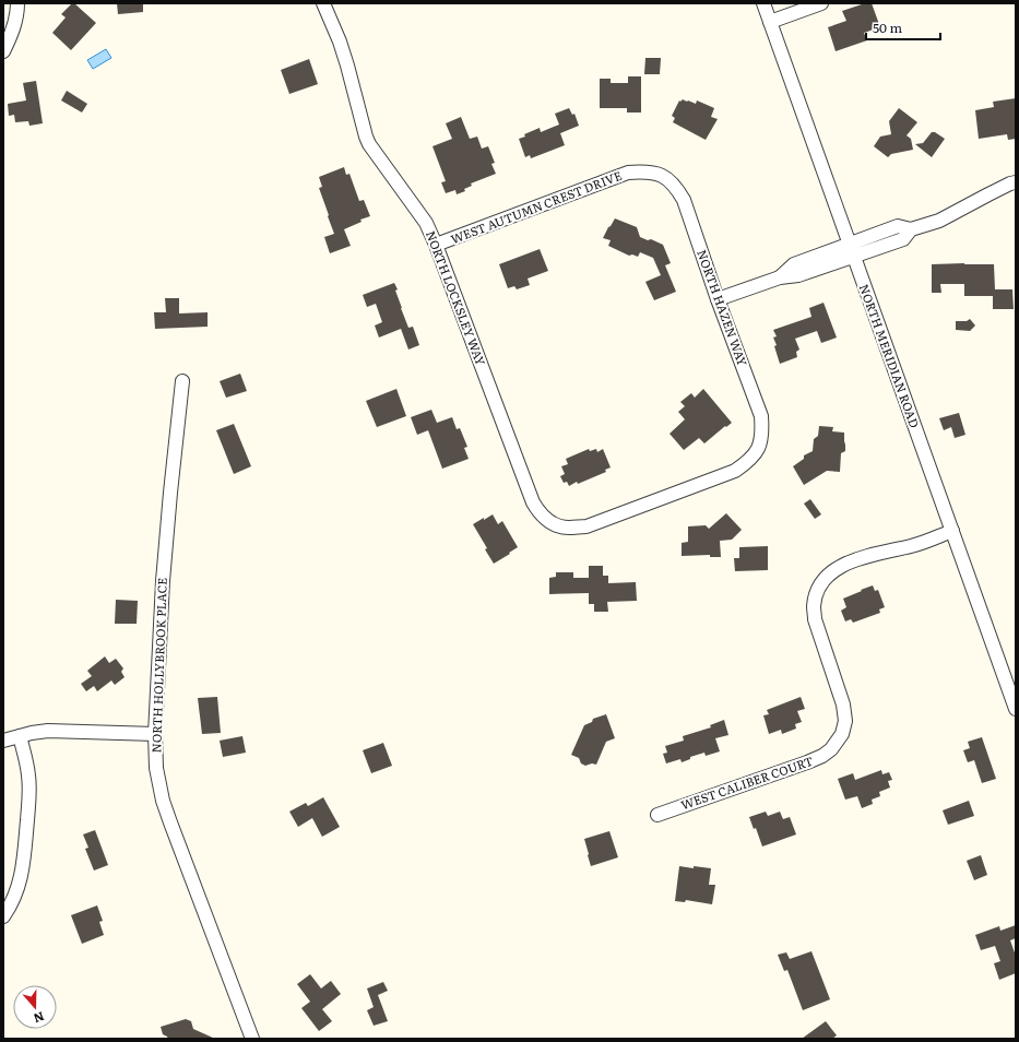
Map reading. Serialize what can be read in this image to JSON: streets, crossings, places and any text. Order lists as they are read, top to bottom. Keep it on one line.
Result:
{"streets":{"street":["WEST AUTUMN CREST DRIVE","NORTH LOCKSLEY WAY","NORTH HAZEN WAY","NORTH MERIDIAN ROAD","NORTH HOLLYBROOK PLACE","WEST CALIBER COURT"]},"crossings":[["WEST AUTUMN CREST DRIVE","NORTH LOCKSLEY WAY"],["WEST AUTUMN CREST DRIVE","NORTH HAZEN WAY"],["NORTH LOCKSLEY WAY","NORTH HAZEN WAY"],["NORTH MERIDIAN ROAD","WEST CALIBER COURT"]],"scale_bar":"50 m","north":"bottom"}
